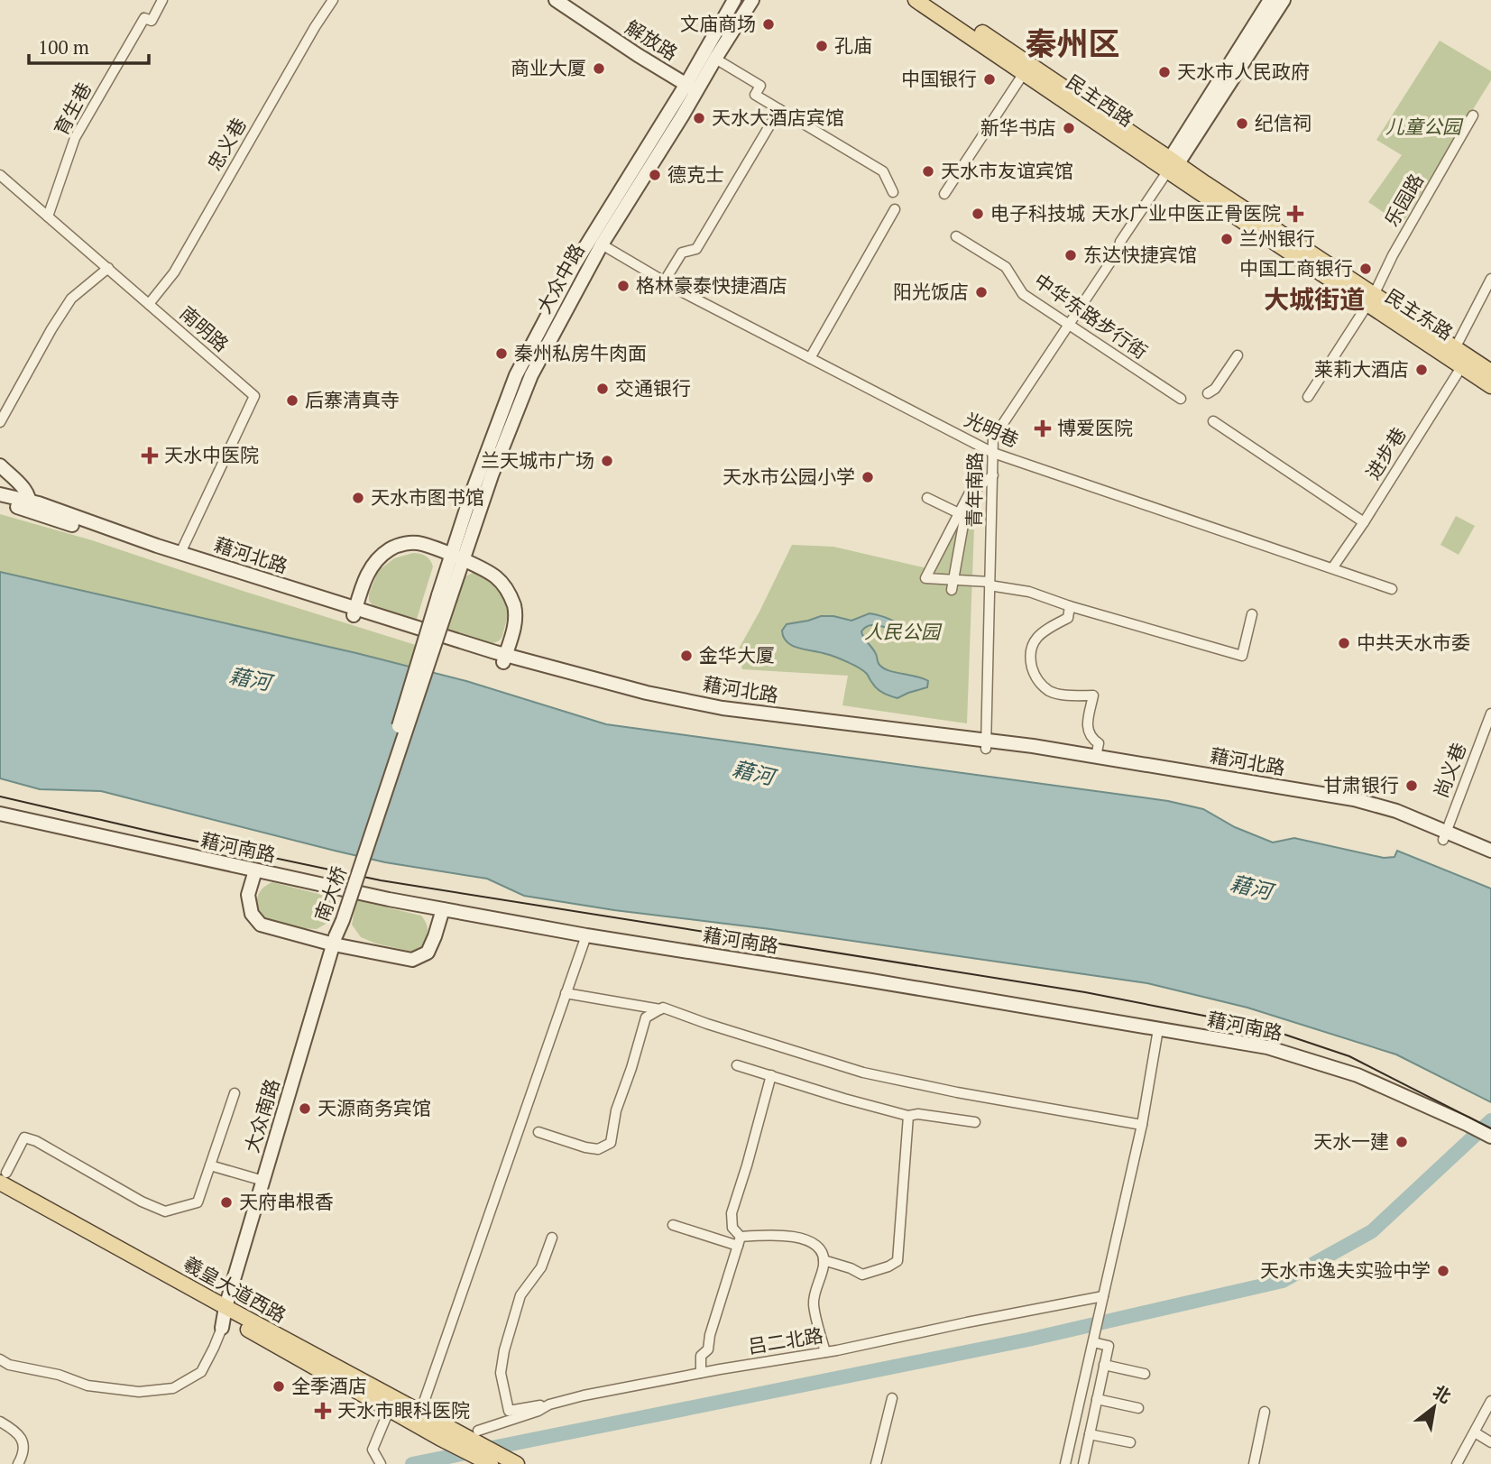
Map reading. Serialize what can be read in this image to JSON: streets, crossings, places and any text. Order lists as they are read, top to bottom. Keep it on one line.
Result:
{"streets":{"main road":["解放路","民主西路","大众中路","民主东路","藉河北路","藉河南路","南大桥","大众南路","羲皇大道西路"],"street":["育生巷","忠义巷","乐园路","中华东路步行街","南明路","光明巷","进步巷","青年南路","尚义巷","吕二北路"]},"crossings":[["解放路","大众中路"],["民主西路","民主东路"],["民主西路","青年南路"],["育生巷","南明路"],["忠义巷","南明路"],["乐园路","民主东路"],["大众中路","光明巷"],["大众中路","南大桥"],["民主东路","进步巷"],["民主东路","青年南路"],["中华东路步行街","青年南路"],["南明路","藉河北路"],["光明巷","进步巷"],["光明巷","青年南路"],["青年南路","藉河北路"],["藉河北路","尚义巷"],["南大桥","大众南路"],["大众南路","羲皇大道西路"]],"districts":["秦州区","大城街道"],"water":["藉河"],"parks":["儿童公园","人民公园"],"places":{"other":["文庙商场","孔庙","商业大厦","天水市人民政府","中国银行","天水大酒店宾馆","纪信祠","新华书店","天水市友谊宾馆","德克士","电子科技城","兰州银行","东达快捷宾馆","中国工商银行","格林豪泰快捷酒店","阳光饭店","秦州私房牛肉面","莱莉大酒店","交通银行","后寨清真寺","兰天城市广场","天水市公园小学","天水市图书馆","中共天水市委","金华大厦","甘肃银行","天源商务宾馆","天水一建","天府串根香","天水市逸夫实验中学","全季酒店"],"health":["天水广业中医正骨医院","博爱医院","天水中医院","天水市眼科医院"]},"scale_bar":"100 m","north":"top right"}
